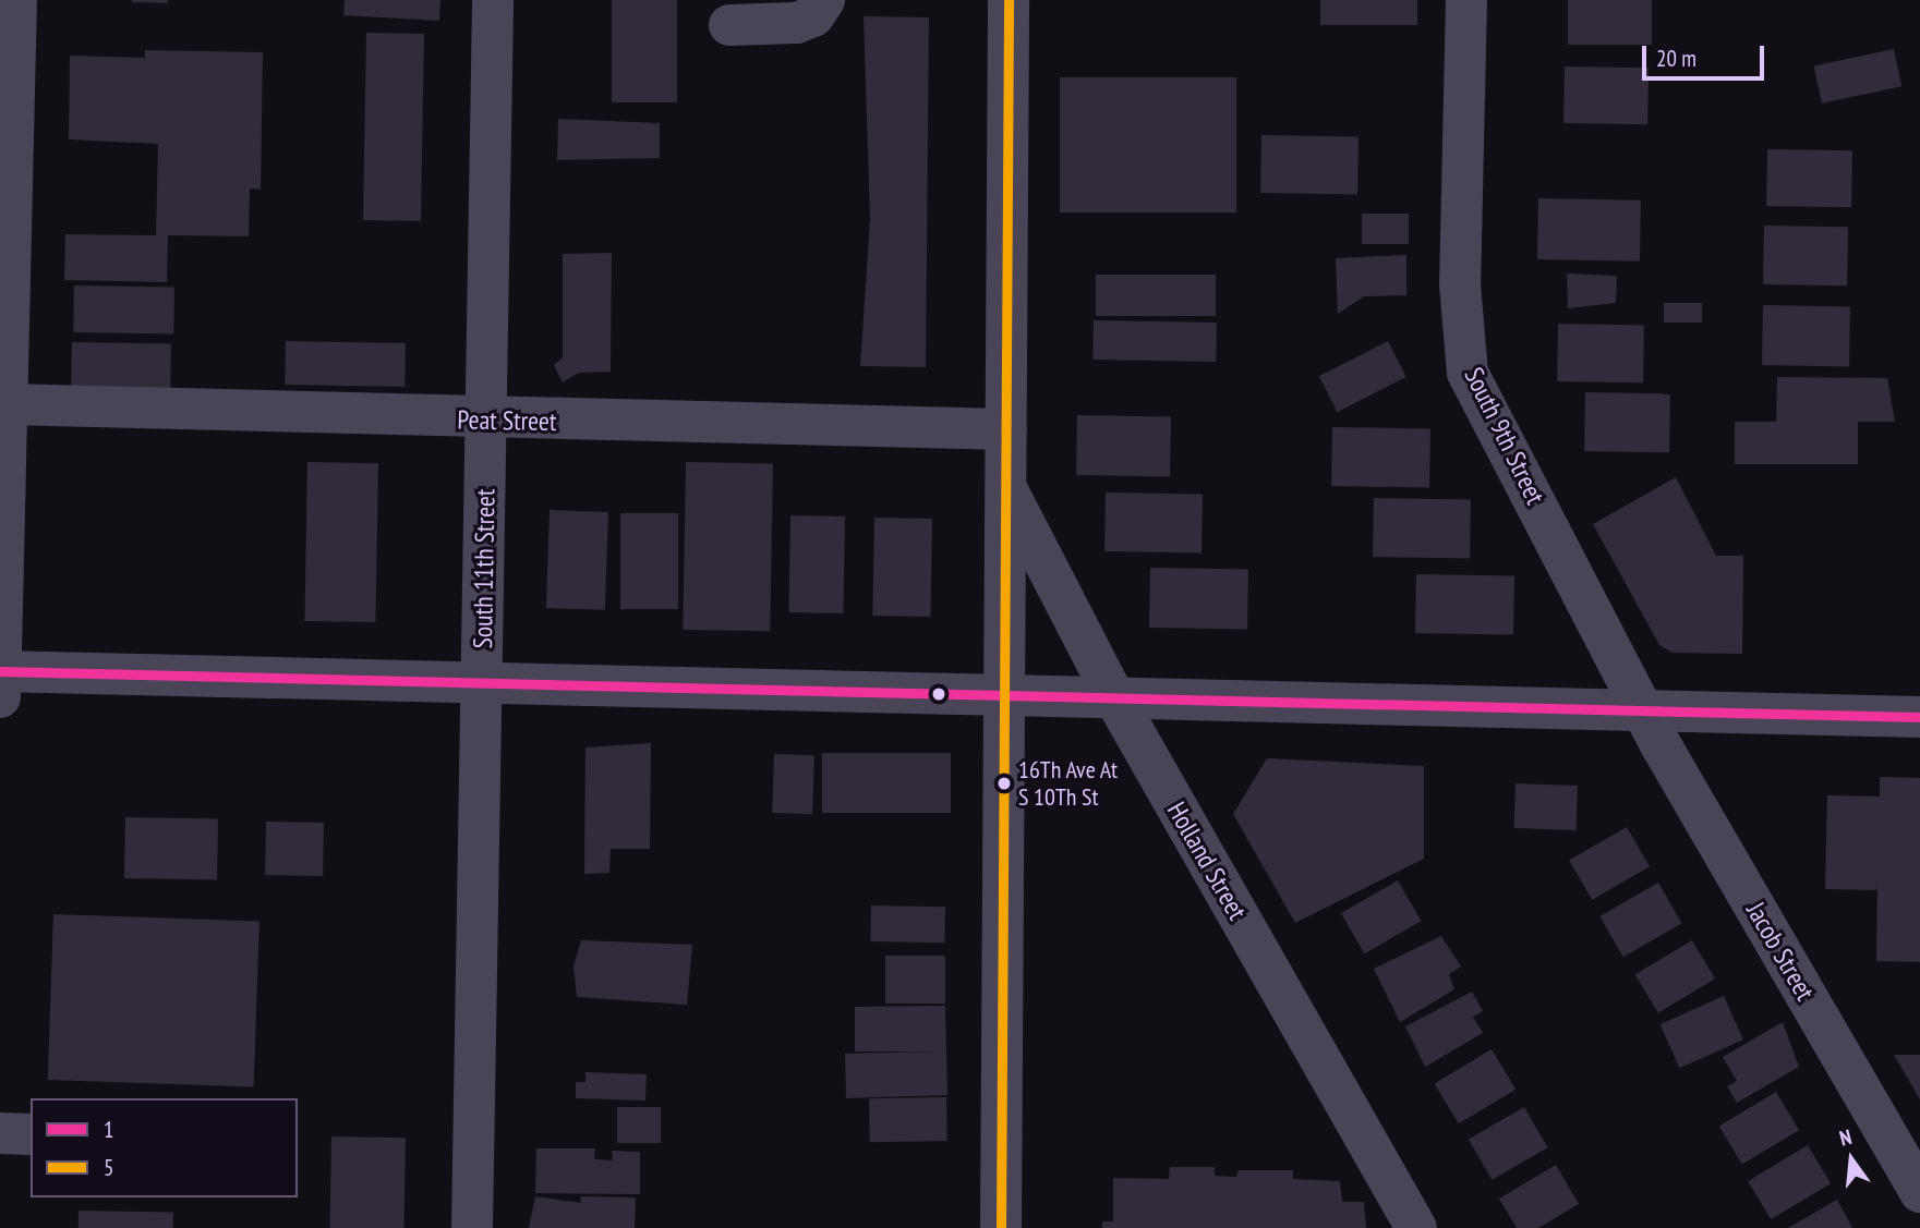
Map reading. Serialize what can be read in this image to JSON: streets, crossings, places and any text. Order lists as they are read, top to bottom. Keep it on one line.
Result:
{"streets":{"street":["Peat Street","South 9th Street","South 11th Street","Holland Street","Jacob Street"]},"crossings":[["Peat Street","South 11th Street"],["South 9th Street","Jacob Street"]],"places":["16Th Ave At S 10Th St"],"lines":["transit line 5","transit line 1"],"legend":["1","5"],"scale_bar":"20 m","north":"top"}
